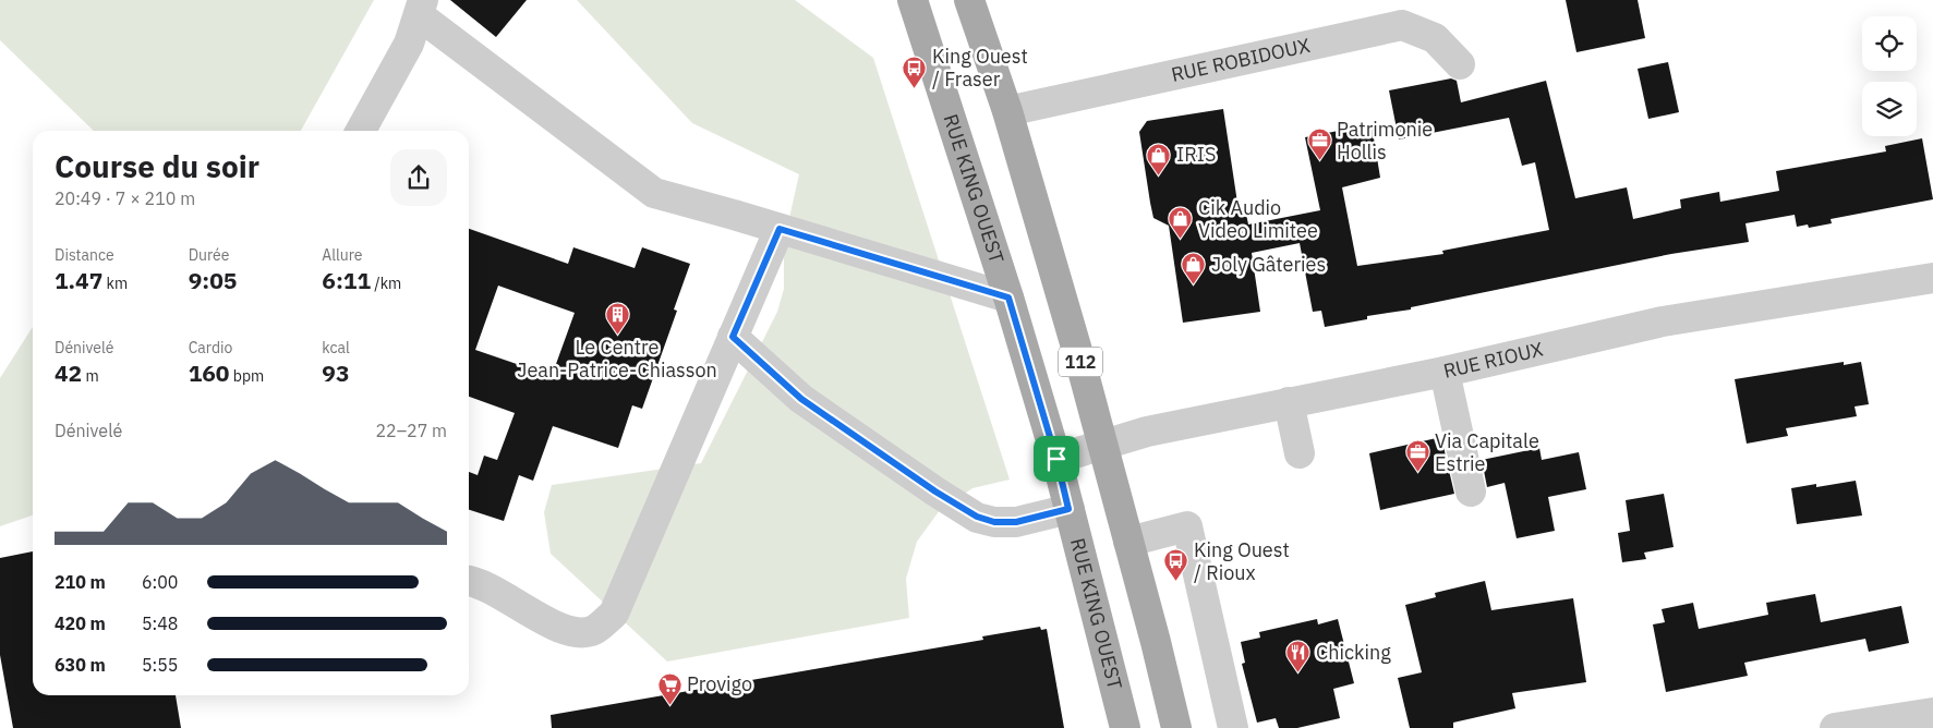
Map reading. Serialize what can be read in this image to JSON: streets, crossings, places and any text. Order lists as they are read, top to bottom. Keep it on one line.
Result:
{"streets":{"main road":["RUE KING OUEST","112"],"street":["RUE ROBIDOUX","RUE RIOUX"]},"crossings":[["RUE ROBIDOUX","112"],["RUE KING OUEST","RUE RIOUX"],["RUE RIOUX","112"]],"places":{"bus stop":["King Ouest / Fraser","King Ouest / Rioux"],"office":["Patrimonie Hollis","Via Capitale Estrie"],"shop":["IRIS","Cik Audio Video Limitee","Joly Gâteries"],"building":["Le Centre Jean-Patrice-Chiasson"],"restaurant":["Chicking"],"supermarket":["Provigo"]},"page":{"heading":["Course du soir","20:49 · 7 × 210 m"],"stats":[["Distance","1.47 km"],["Durée","9:05"],["Allure","6:11 /km"],["Dénivelé","42 m"],["Cardio","160 bpm"],["kcal","93"]],"chart":["Dénivelé","22–27 m"],"list":[{"name":"210 m","note":"6:00"},{"name":"420 m","note":"5:48"},{"name":"630 m","note":"5:55"}]}}
